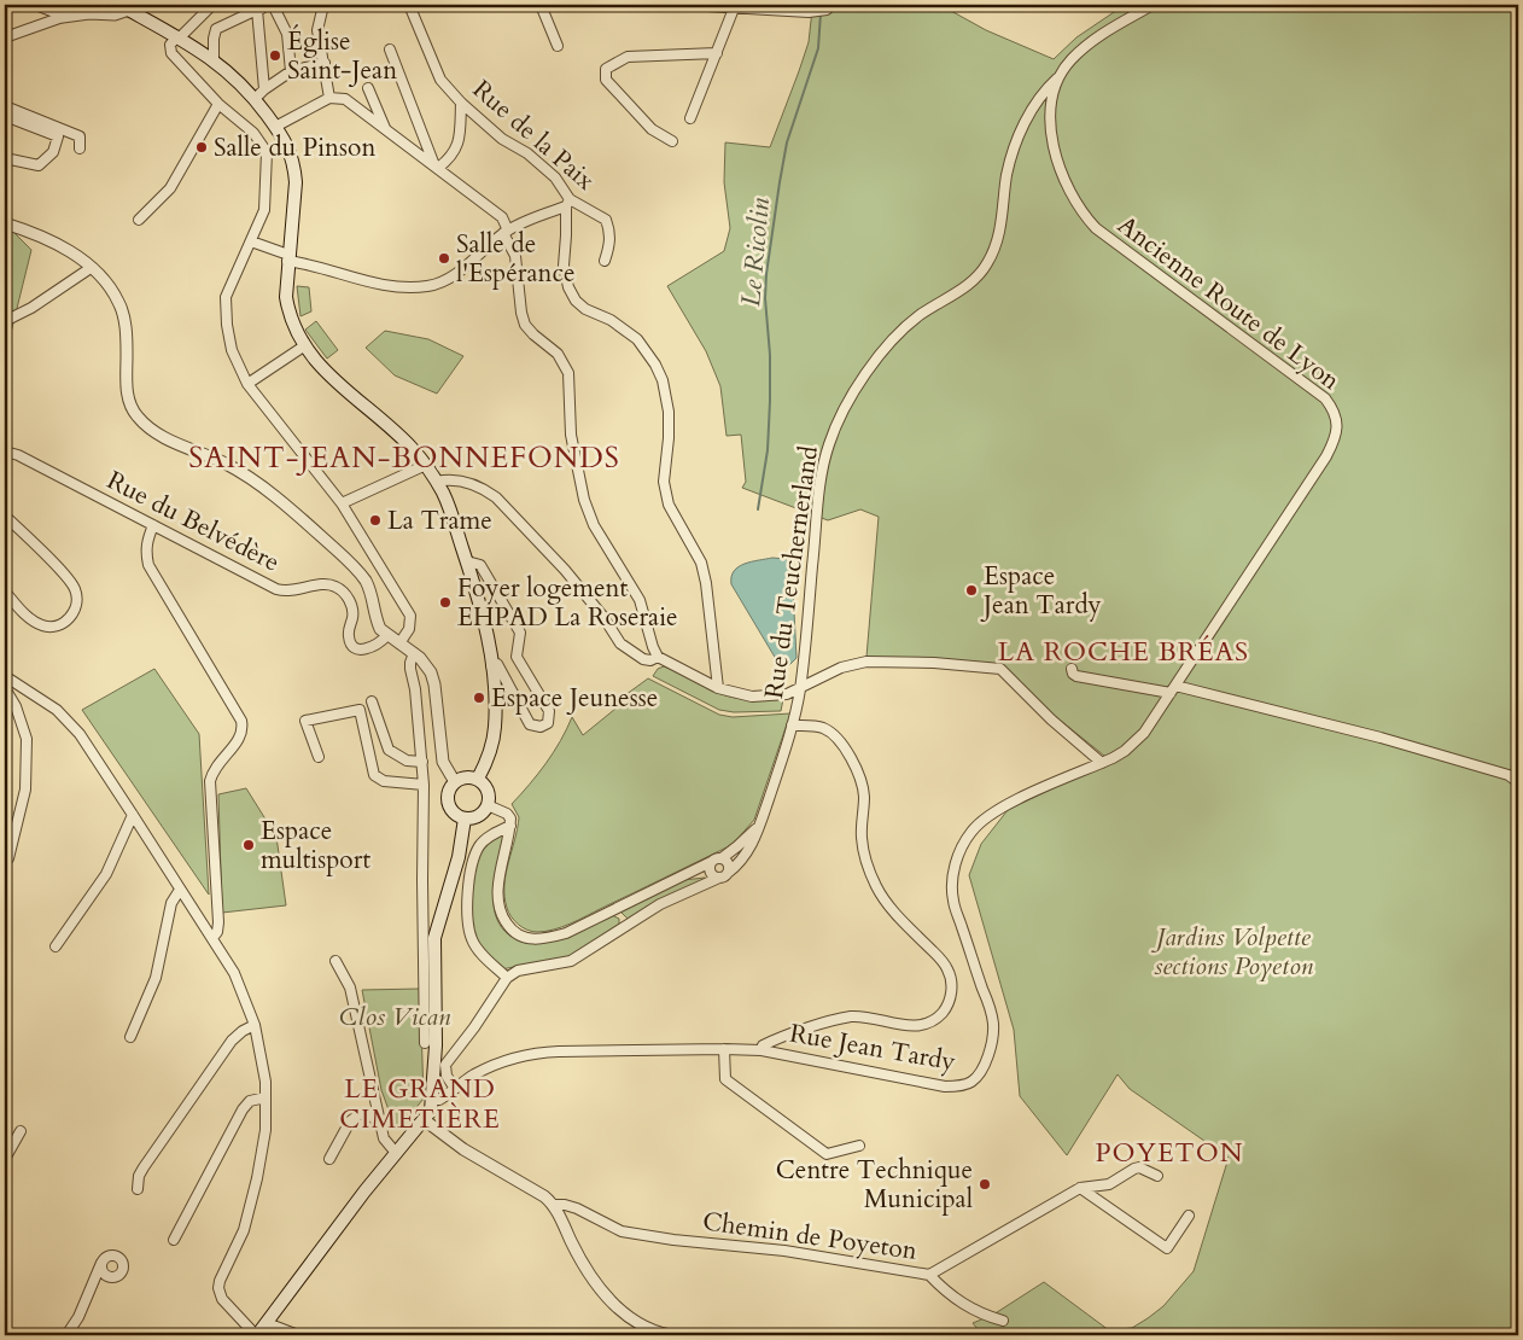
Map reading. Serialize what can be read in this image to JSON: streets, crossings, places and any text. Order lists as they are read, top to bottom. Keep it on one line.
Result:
{"streets":{"street":["Rue de la Paix","Ancienne Route de Lyon","Rue du Belvédère","Rue du Teuchernerland","Rue Jean Tardy","Chemin de Poyeton"]},"crossings":[["Ancienne Route de Lyon","Rue du Teuchernerland"],["Ancienne Route de Lyon","Rue Jean Tardy"]],"districts":["SAINT-JEAN-BONNEFONDS","LA ROCHE BRÉAS","LE GRAND CIMETIÈRE","POYETON"],"water":["Le Ricolin"],"parks":["Jardins Volpette sections Poyeton","Clos Vican"],"places":["Église Saint-Jean","Salle du Pinson","Salle de l'Espérance","La Trame","Espace Jean Tardy","Foyer logement EHPAD La Roseraie","Espace Jeunesse","Espace multisport","Centre Technique Municipal"]}
